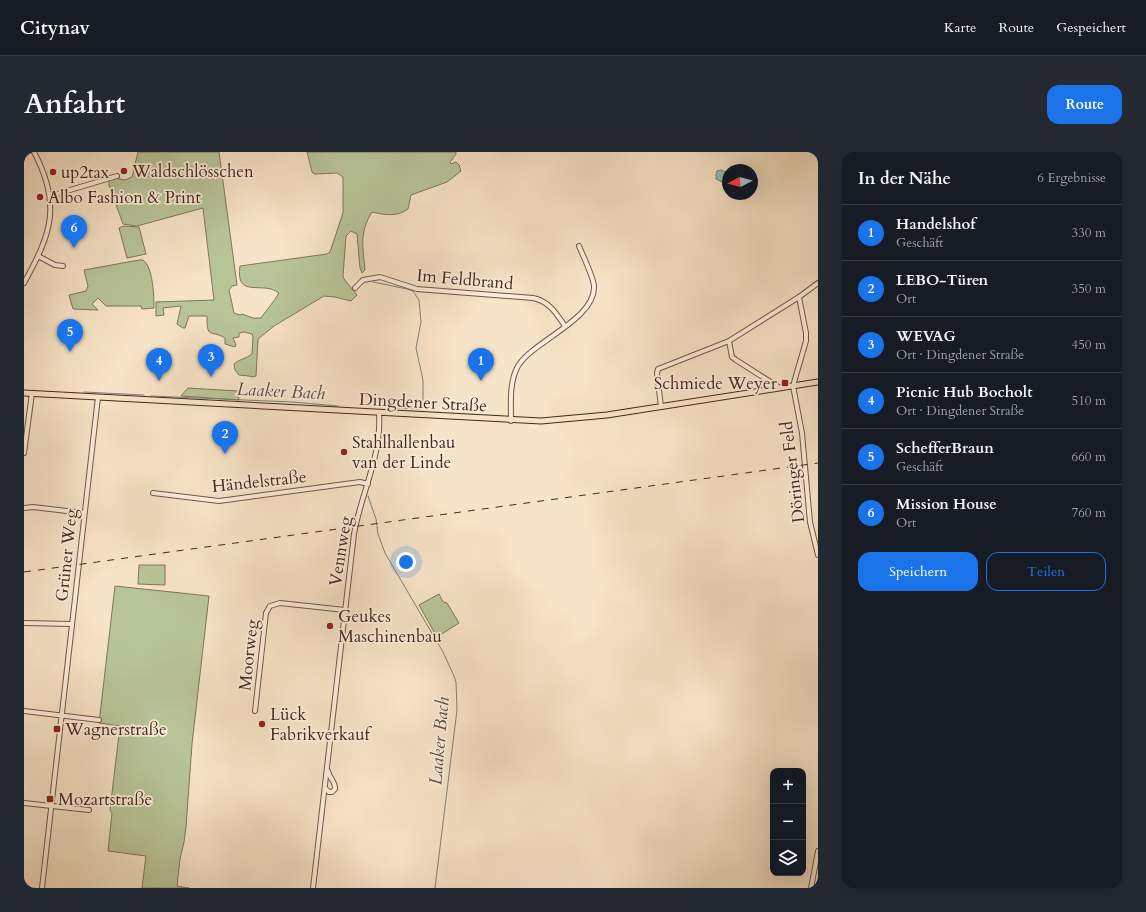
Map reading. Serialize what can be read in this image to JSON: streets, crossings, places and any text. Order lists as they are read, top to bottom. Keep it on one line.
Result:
{"streets":{"main road":["Dingdener Straße"],"street":["Im Feldbrand","Döringer Feld","Händelstraße","Vennweg","Grüner Weg","Moorweg"]},"crossings":[["Dingdener Straße","Döringer Feld"],["Dingdener Straße","Vennweg"],["Dingdener Straße","Grüner Weg"],["Händelstraße","Vennweg"],["Vennweg","Moorweg"]],"water":["Laaker Bach"],"places":{"other":["Waldschlösschen","up2tax","Albo Fashion & Print","Stahlhallenbau van der Linde","Geukes Maschinenbau","Lück Fabrikverkauf"],"transit":["Schmiede Weyer","Wagnerstraße","Mozartstraße"]},"north":"left","page":{"header":"Citynav","nav":["Karte","Route","Gespeichert"],"title":"Anfahrt","buttons":["Route",["Speichern","Teilen"]],"heading":["In der Nähe","6 Ergebnisse"],"list":[{"mark":"1","name":"Handelshof","note":"Geschäft","value":"330 m"},{"mark":"2","name":"LEBO-Türen","note":"Ort","value":"350 m"},{"mark":"3","name":"WEVAG","note":"Ort · Dingdener Straße","value":"450 m"},{"mark":"4","name":"Picnic Hub Bocholt","note":"Ort · Dingdener Straße","value":"510 m"},{"mark":"5","name":"SchefferBraun","note":"Geschäft","value":"660 m"},{"mark":"6","name":"Mission House","note":"Ort","value":"760 m"}],"pins":["6","5","3","1","4","2"],"map_buttons":["+","−"]}}
